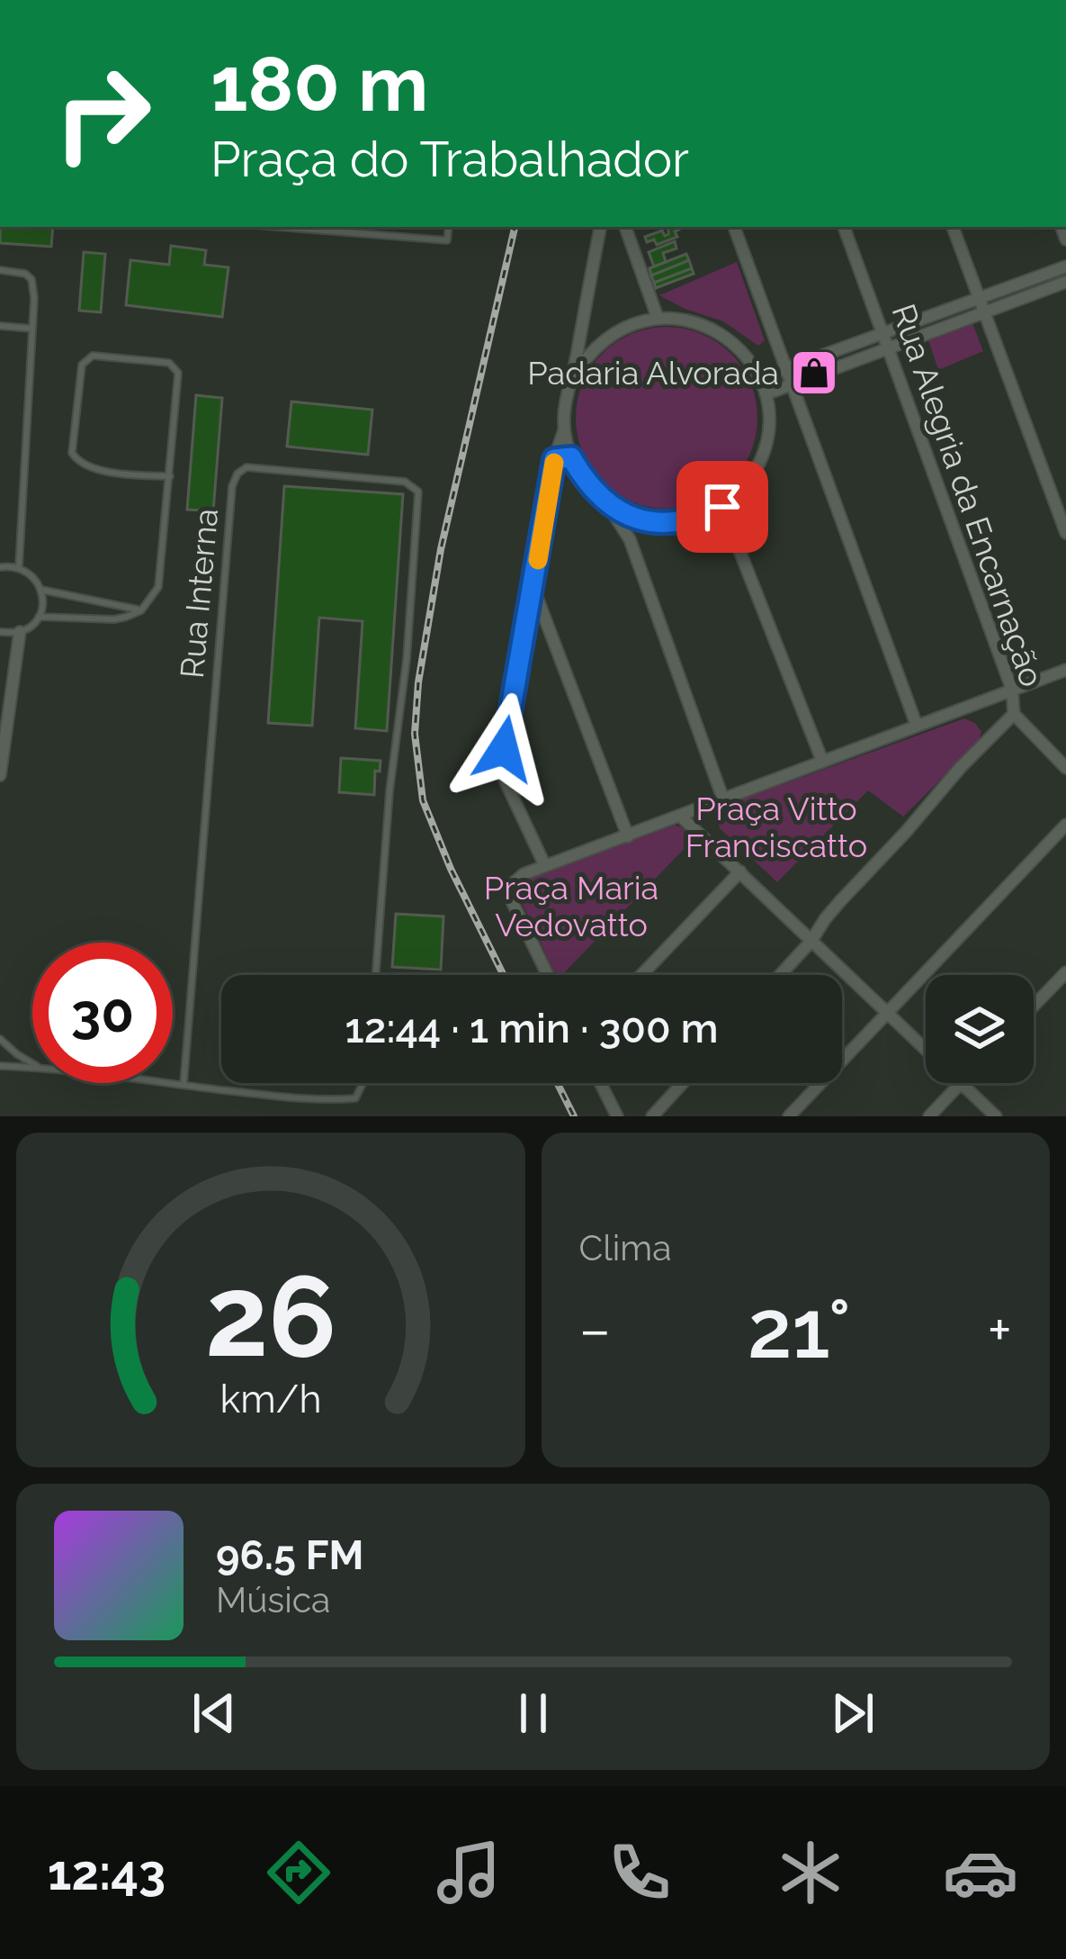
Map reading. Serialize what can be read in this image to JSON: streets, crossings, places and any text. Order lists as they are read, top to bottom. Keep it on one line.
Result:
{"streets":{"street":["Rua Alegria da Encarnação"],"lane":["Rua Interna"]},"parks":["Praça Vitto Franciscatto","Praça Maria Vedovatto"],"places":{"shop":["Padaria Alvorada"]},"page":{"turn":["180 m","Praça do Trabalhador"],"limit":"30","trip":"12:44 · 1 min · 300 m","tile":"Clima","heat":["−","21°","+"],"song":["96.5 FM","Música"],"tabs":"12:43","gauge":["26","km/h"]}}
